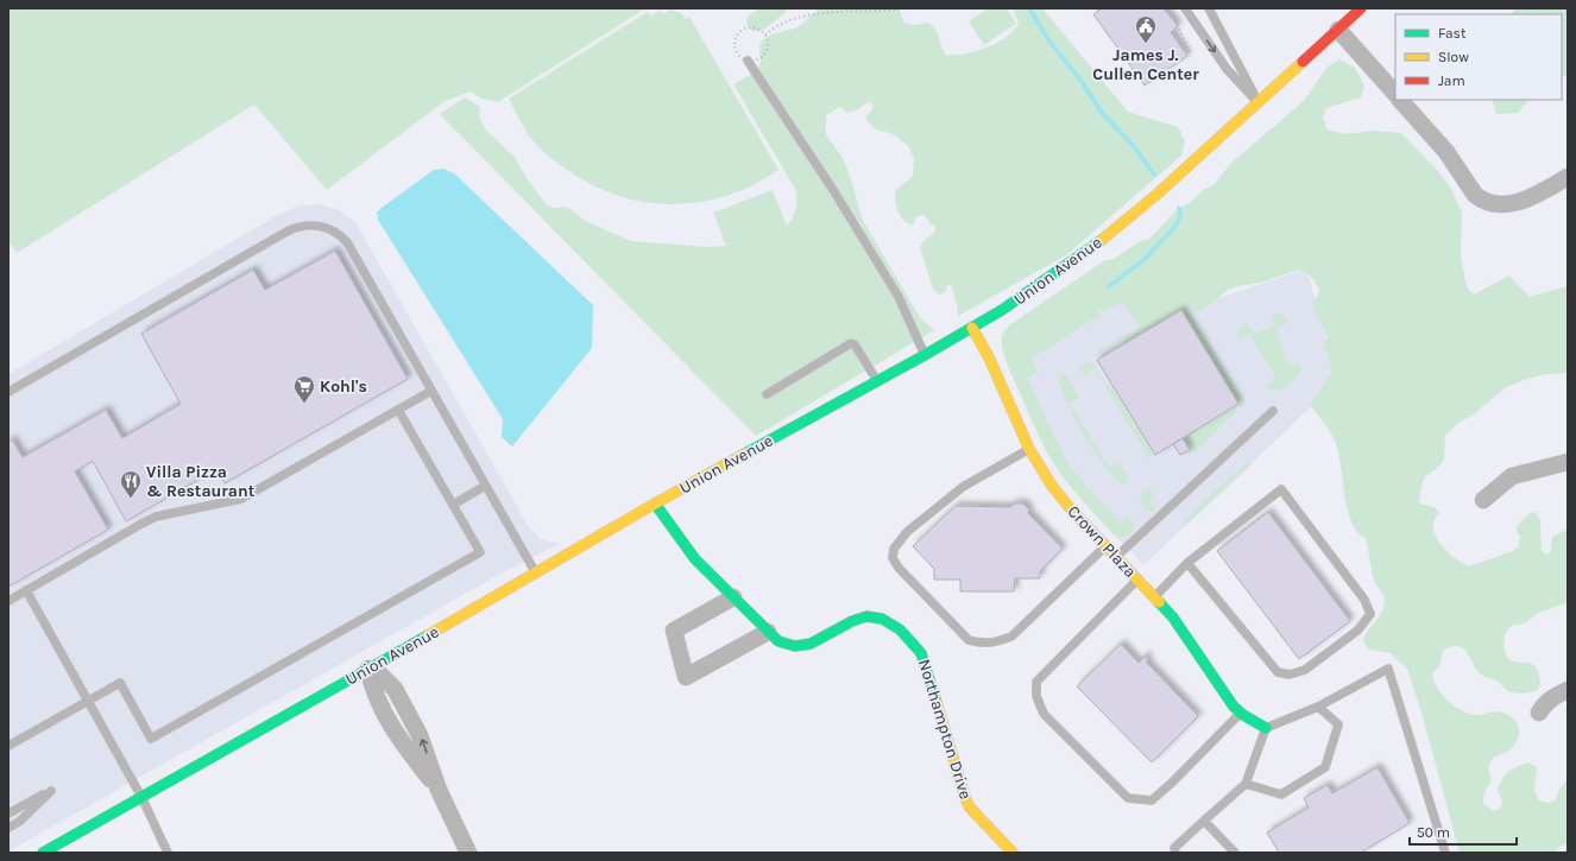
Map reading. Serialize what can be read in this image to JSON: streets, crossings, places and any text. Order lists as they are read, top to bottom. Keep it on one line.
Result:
{"streets":{"street":["Union Avenue","Crown Plaza","Northampton Drive"]},"crossings":[["Union Avenue","Crown Plaza"],["Union Avenue","Northampton Drive"]],"places":{"public building":["James J. Cullen Center"],"supermarket":["Kohl's"],"restaurant":["Villa Pizza & Restaurant"]},"legend":["Fast","Slow","Jam"],"scale_bar":"50 m"}
